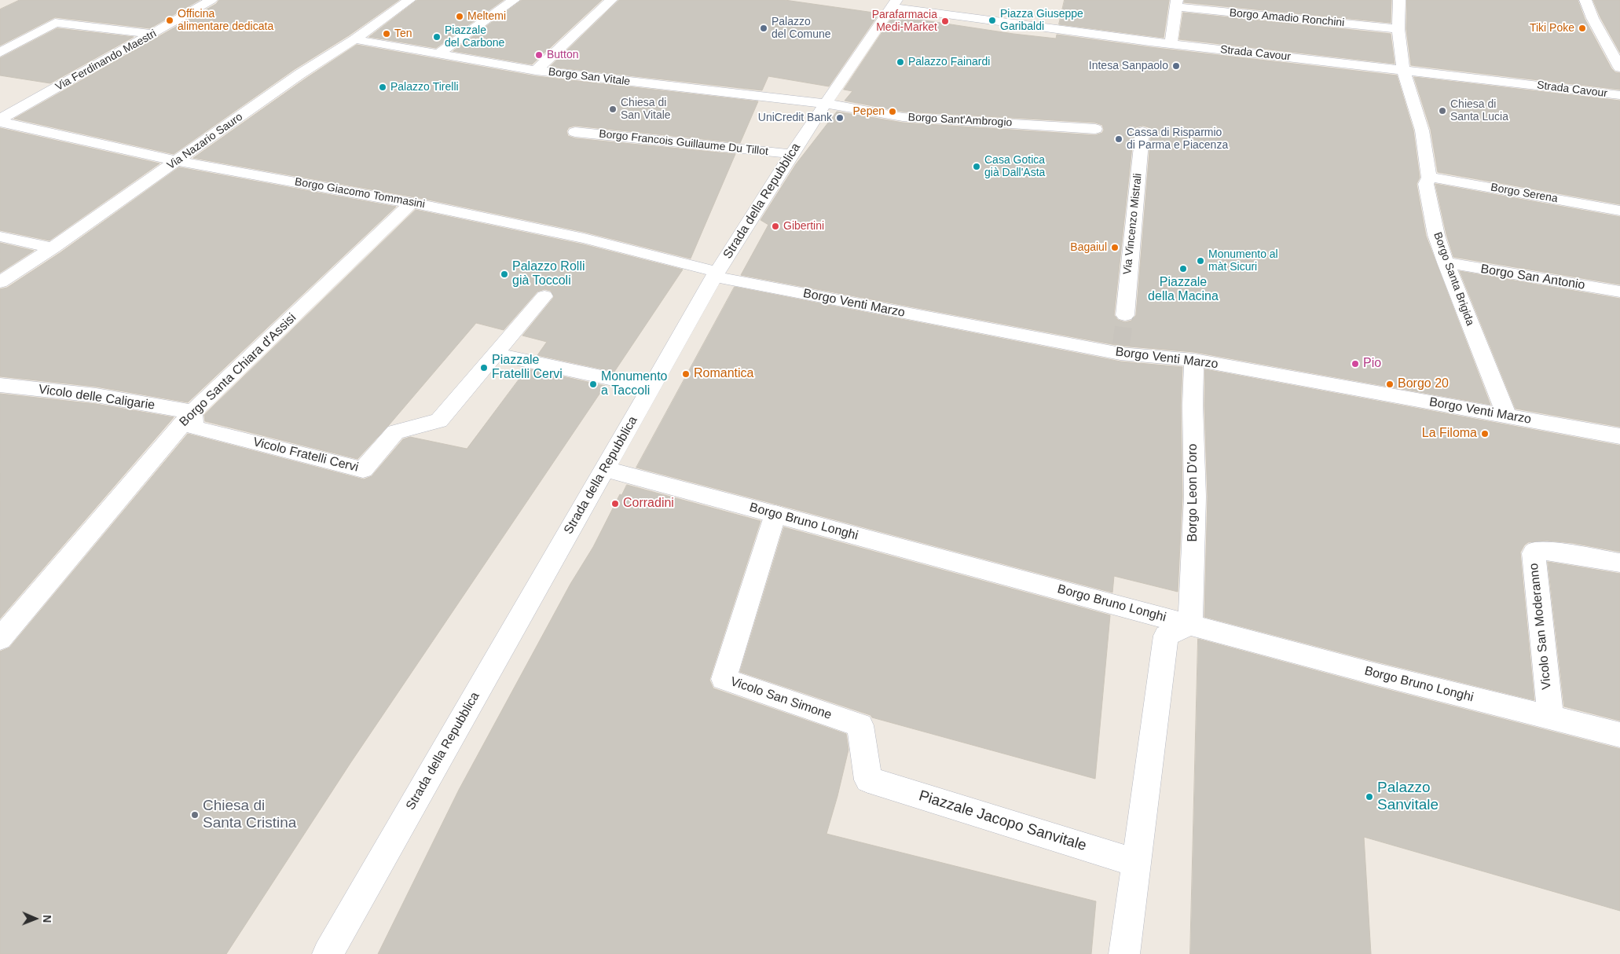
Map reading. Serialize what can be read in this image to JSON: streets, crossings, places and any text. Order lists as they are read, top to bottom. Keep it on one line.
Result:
{"streets":{"street":["Borgo Amadio Ronchini","Strada Cavour","Via Ferdinando Maestri","Borgo San Vitale","Borgo Sant'Ambrogio","Via Nazario Sauro","Borgo Francois Guillaume Du Tillot","Borgo Giacomo Tommasini","Borgo Serena","Strada della Repubblica","Via Vincenzo Mistrali","Borgo San Antonio","Borgo Santa Brigida","Borgo Venti Marzo","Borgo Santa Chiara d'Assisi","Vicolo delle Caligarie","Vicolo Fratelli Cervi","Borgo Leon D'oro","Borgo Bruno Longhi","Vicolo San Moderanno","Vicolo San Simone","Piazzale Jacopo Sanvitale"]},"crossings":[["Borgo Amadio Ronchini","Borgo Santa Brigida"],["Strada Cavour","Strada della Repubblica"],["Strada Cavour","Borgo Santa Brigida"],["Via Ferdinando Maestri","Borgo Giacomo Tommasini"],["Borgo San Vitale","Borgo Sant'Ambrogio"],["Borgo San Vitale","Via Nazario Sauro"],["Borgo San Vitale","Strada della Repubblica"],["Borgo Sant'Ambrogio","Strada della Repubblica"],["Via Nazario Sauro","Borgo Giacomo Tommasini"],["Borgo Francois Guillaume Du Tillot","Strada della Repubblica"],["Borgo Giacomo Tommasini","Strada della Repubblica"],["Borgo Giacomo Tommasini","Borgo Venti Marzo"],["Borgo Giacomo Tommasini","Borgo Santa Chiara d'Assisi"],["Borgo Serena","Borgo Santa Brigida"],["Strada della Repubblica","Borgo Venti Marzo"],["Strada della Repubblica","Borgo Bruno Longhi"],["Borgo San Antonio","Borgo Santa Brigida"],["Borgo Santa Brigida","Borgo Venti Marzo"],["Borgo Venti Marzo","Borgo Leon D'oro"],["Borgo Santa Chiara d'Assisi","Vicolo delle Caligarie"],["Borgo Santa Chiara d'Assisi","Vicolo Fratelli Cervi"],["Vicolo delle Caligarie","Vicolo Fratelli Cervi"],["Borgo Leon D'oro","Borgo Bruno Longhi"],["Borgo Bruno Longhi","Vicolo San Moderanno"],["Borgo Bruno Longhi","Vicolo San Simone"],["Vicolo San Simone","Piazzale Jacopo Sanvitale"]],"places":["Meltemi","Officina alimentare dedicata","Piazza Giuseppe Garibaldi","Parafarmacia Medi-Market","Palazzo del Comune","Tiki Poke","Ten","Piazzale del Carbone","Button","Palazzo Fainardi","Intesa Sanpaolo","Palazzo Tirelli","Chiesa di San Vitale","Chiesa di Santa Lucia","Pepen","UniCredit Bank","Cassa di Risparmio di Parma e Piacenza","Casa Gotica già Dall'Asta","Gibertini","Bagaiul","Monumento al màt Sicuri","Piazzale della Macina","Palazzo Rolli già Toccoli","Pio","Piazzale Fratelli Cervi","Romantica","Monumento a Taccoli","Borgo 20","La Filoma","Corradini","Palazzo Sanvitale","Chiesa di Santa Cristina"],"north":"right"}
